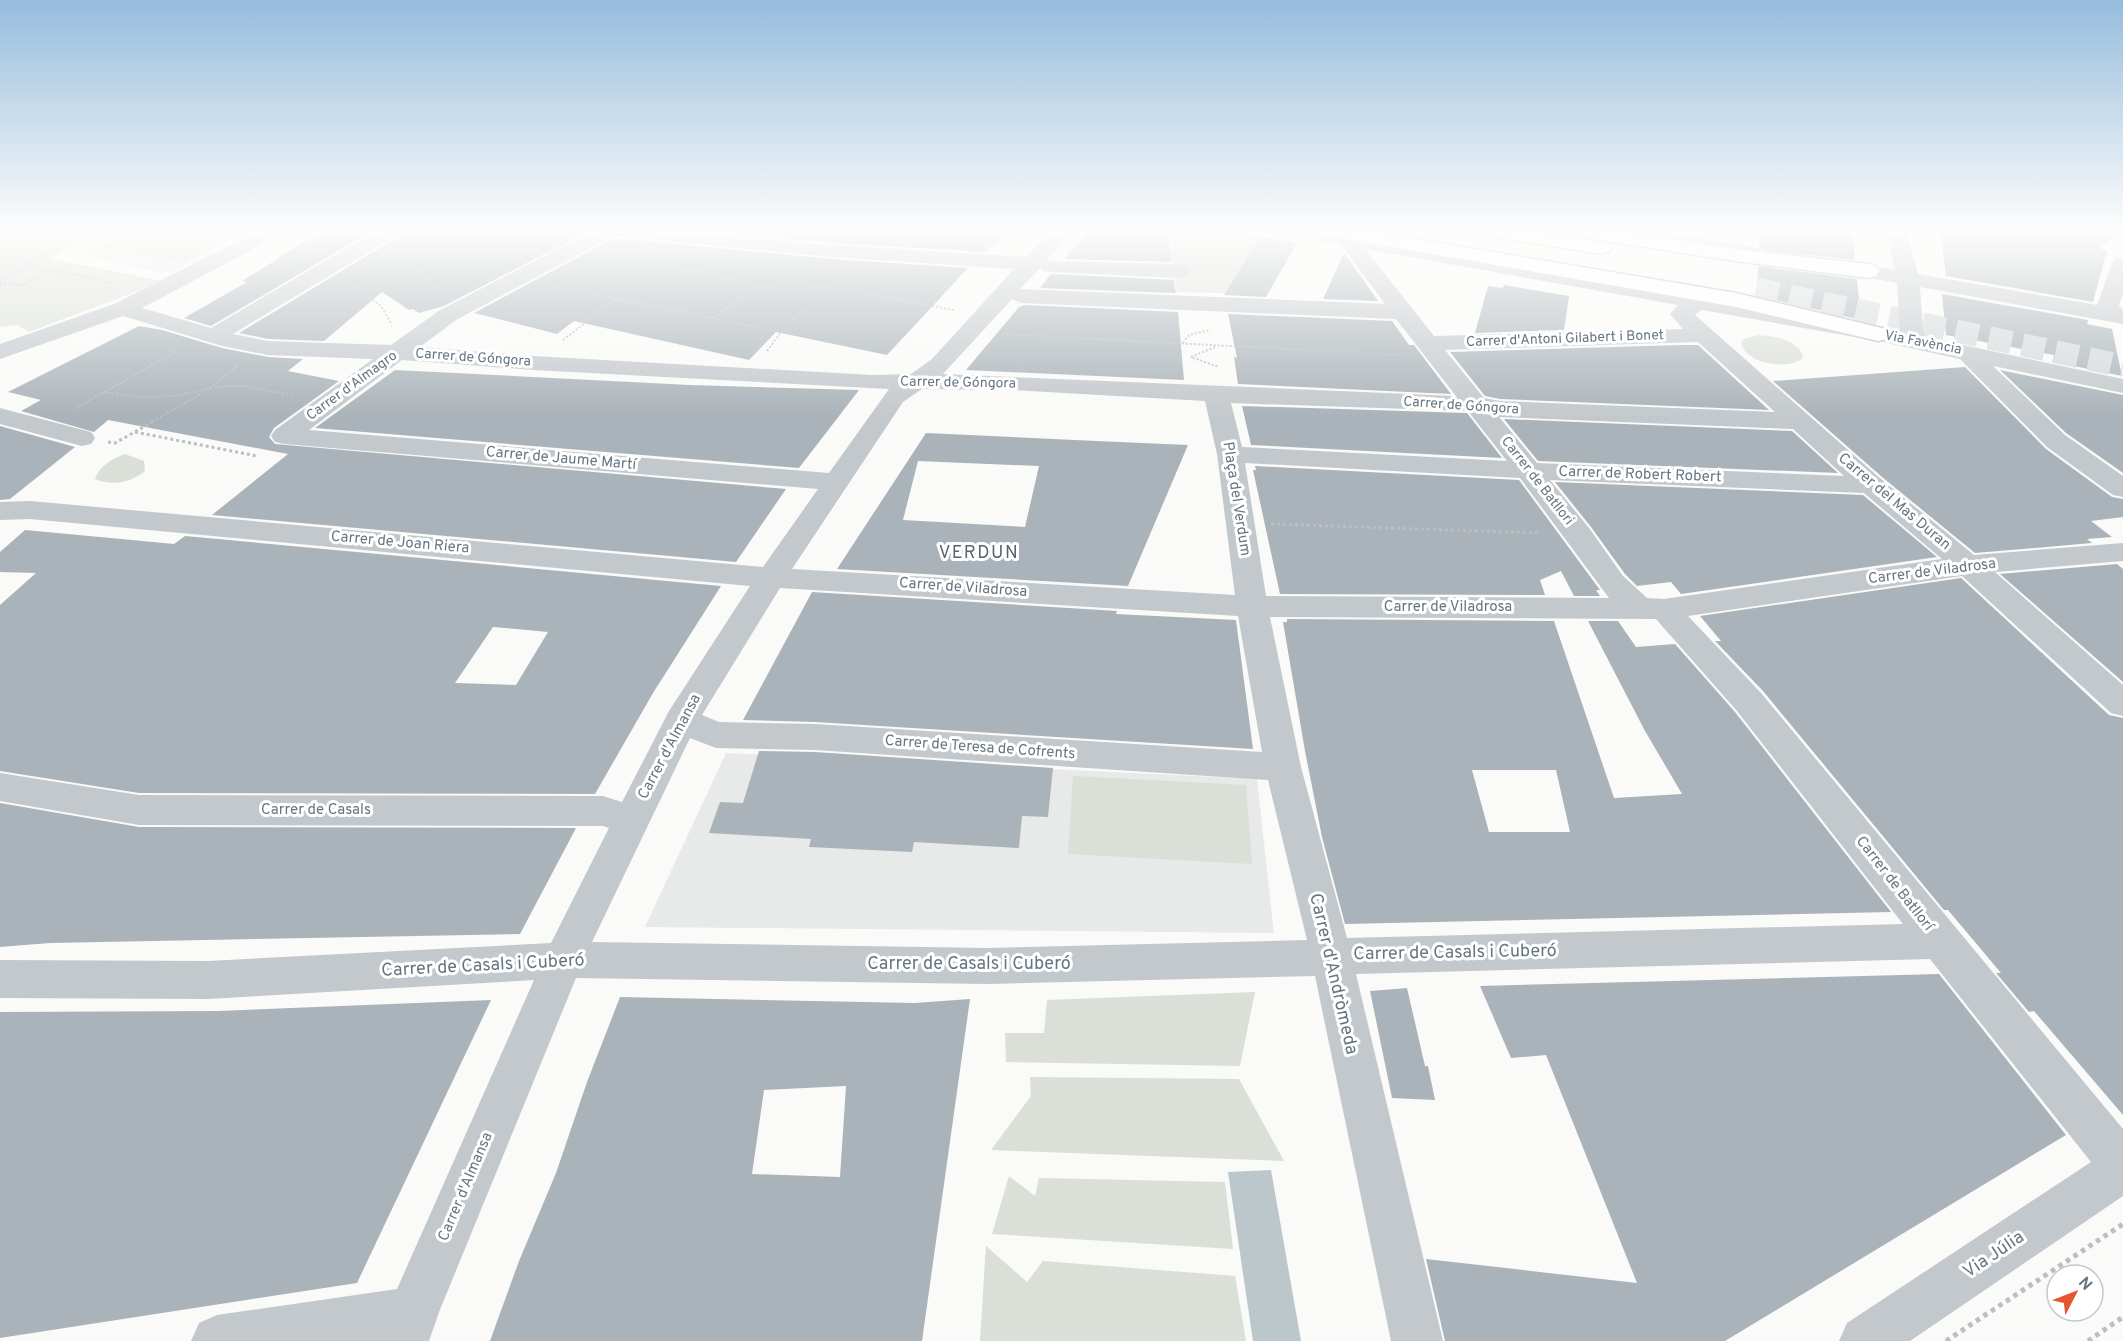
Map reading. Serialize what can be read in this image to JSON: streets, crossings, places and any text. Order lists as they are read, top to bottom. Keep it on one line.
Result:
{"streets":{"street":["Carrer d'Antoni Gilabert i Bonet","Via Favència","Carrer de Góngora","Carrer d'Almagro","Carrer de Jaume Martí","Carrer de Robert Robert","Carrer de Batllori","Plaça del Verdum","Carrer del Mas Duran","Carrer de Joan Riera","Carrer de Viladrosa","Carrer d'Almansa","Carrer de Teresa de Cofrents","Carrer de Casals","Carrer de Batllorí","Carrer de Casals i Cuberó","Carrer d'Andròmeda","Via Júlia"]},"crossings":[["Carrer d'Antoni Gilabert i Bonet","Carrer de Batllori"],["Carrer d'Antoni Gilabert i Bonet","Carrer del Mas Duran"],["Via Favència","Carrer del Mas Duran"],["Carrer de Góngora","Carrer d'Almagro"],["Carrer de Góngora","Carrer de Batllori"],["Carrer de Góngora","Plaça del Verdum"],["Carrer de Góngora","Carrer del Mas Duran"],["Carrer de Góngora","Carrer d'Almansa"],["Carrer d'Almagro","Carrer de Jaume Martí"],["Carrer de Jaume Martí","Carrer d'Almansa"],["Carrer de Robert Robert","Carrer de Batllori"],["Carrer de Robert Robert","Plaça del Verdum"],["Carrer de Robert Robert","Carrer del Mas Duran"],["Carrer de Batllori","Carrer de Viladrosa"],["Carrer de Batllori","Carrer de Batllorí"],["Plaça del Verdum","Carrer de Viladrosa"],["Plaça del Verdum","Carrer d'Andròmeda"],["Carrer del Mas Duran","Carrer de Viladrosa"],["Carrer de Joan Riera","Carrer de Viladrosa"],["Carrer de Joan Riera","Carrer d'Almansa"],["Carrer de Viladrosa","Carrer d'Almansa"],["Carrer de Viladrosa","Carrer de Batllorí"],["Carrer de Viladrosa","Carrer d'Andròmeda"],["Carrer d'Almansa","Carrer de Teresa de Cofrents"],["Carrer d'Almansa","Carrer de Casals"],["Carrer d'Almansa","Carrer de Casals i Cuberó"],["Carrer de Teresa de Cofrents","Carrer d'Andròmeda"],["Carrer de Batllorí","Carrer de Casals i Cuberó"],["Carrer de Casals i Cuberó","Carrer d'Andròmeda"]],"districts":["VERDUN"],"north":"top right"}
